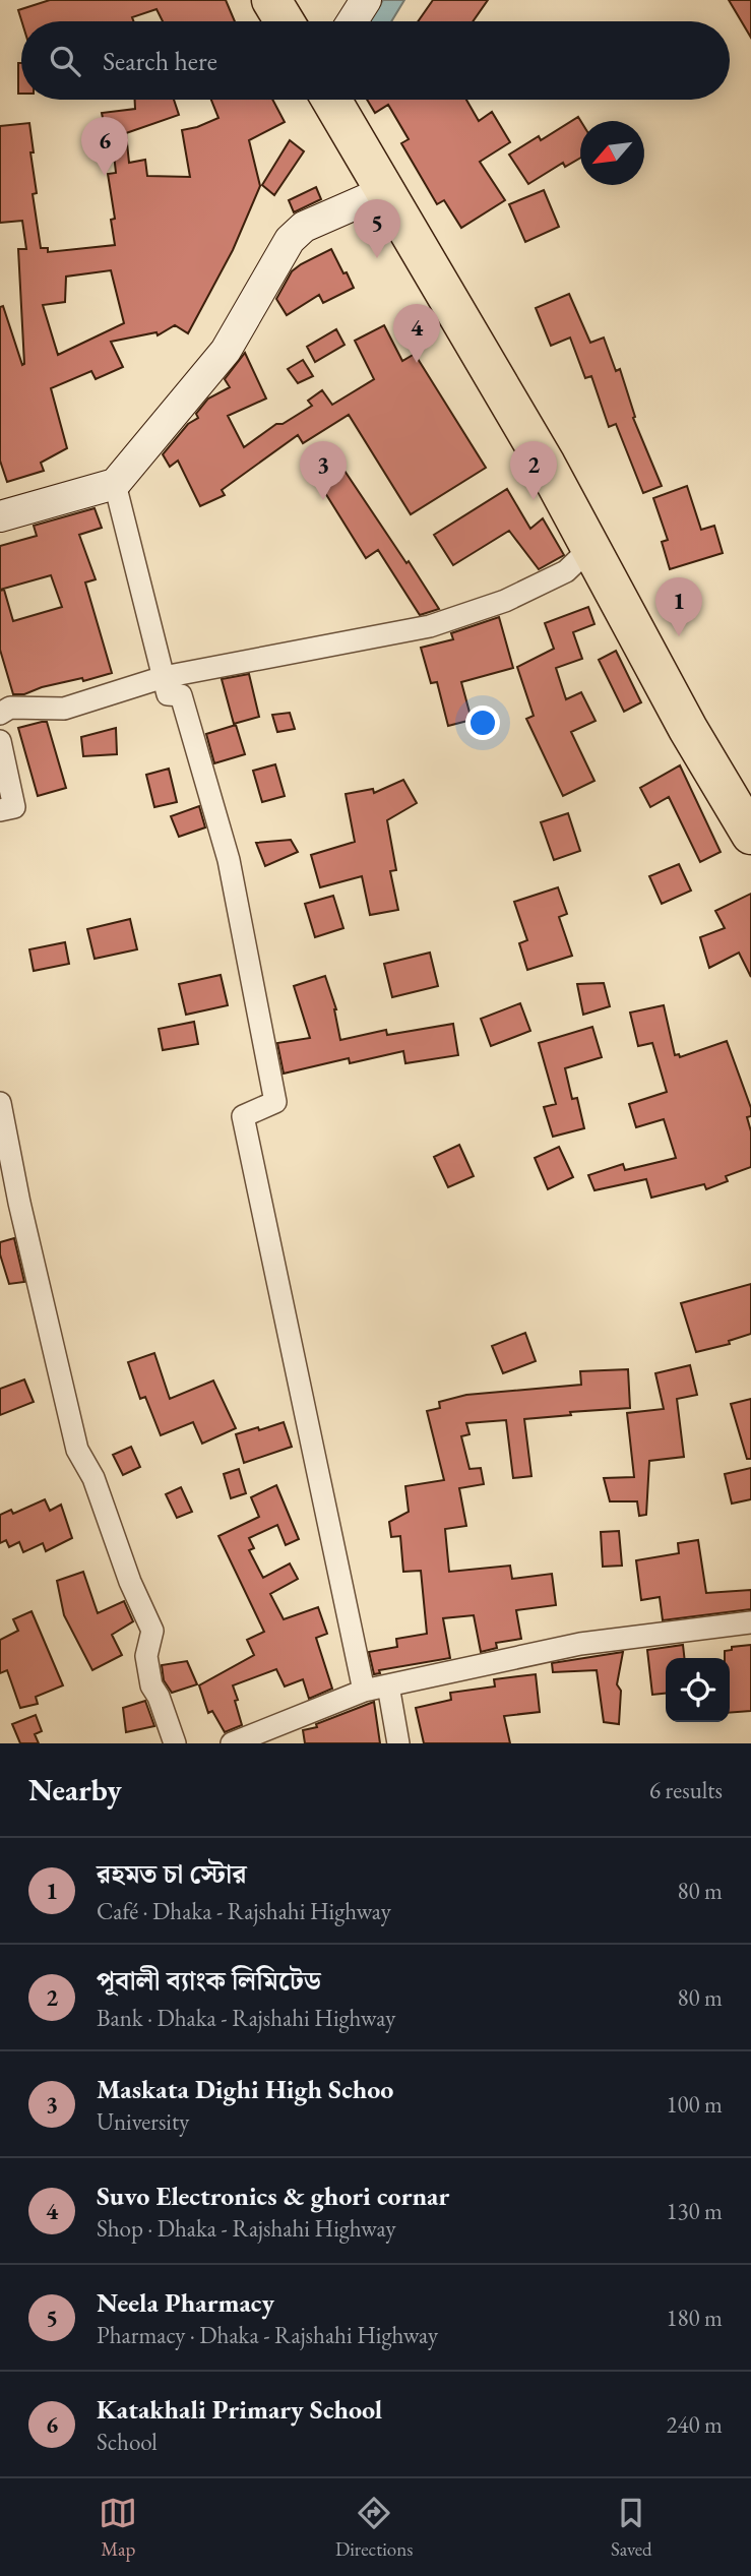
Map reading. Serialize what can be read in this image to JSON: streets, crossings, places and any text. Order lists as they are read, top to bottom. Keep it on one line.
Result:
{"north":"bottom left","page":{"search":"Search here","pins":["6","5","4","2","3","1"],"heading":["Nearby","6 results"],"list":[{"mark":"1","name":"রহমত চা স্টোর","note":"Café · Dhaka - Rajshahi Highway","value":"80 m"},{"mark":"2","name":"পূবালী ব্যাংক লিমিটেড","note":"Bank · Dhaka - Rajshahi Highway","value":"80 m"},{"mark":"3","name":"Maskata Dighi High Schoo","note":"University","value":"100 m"},{"mark":"4","name":"Suvo Electronics & ghori cornar","note":"Shop · Dhaka - Rajshahi Highway","value":"130 m"},{"mark":"5","name":"Neela Pharmacy","note":"Pharmacy · Dhaka - Rajshahi Highway","value":"180 m"},{"mark":"6","name":"Katakhali Primary School","note":"School","value":"240 m"}],"nav":["Map","Directions","Saved"]}}
